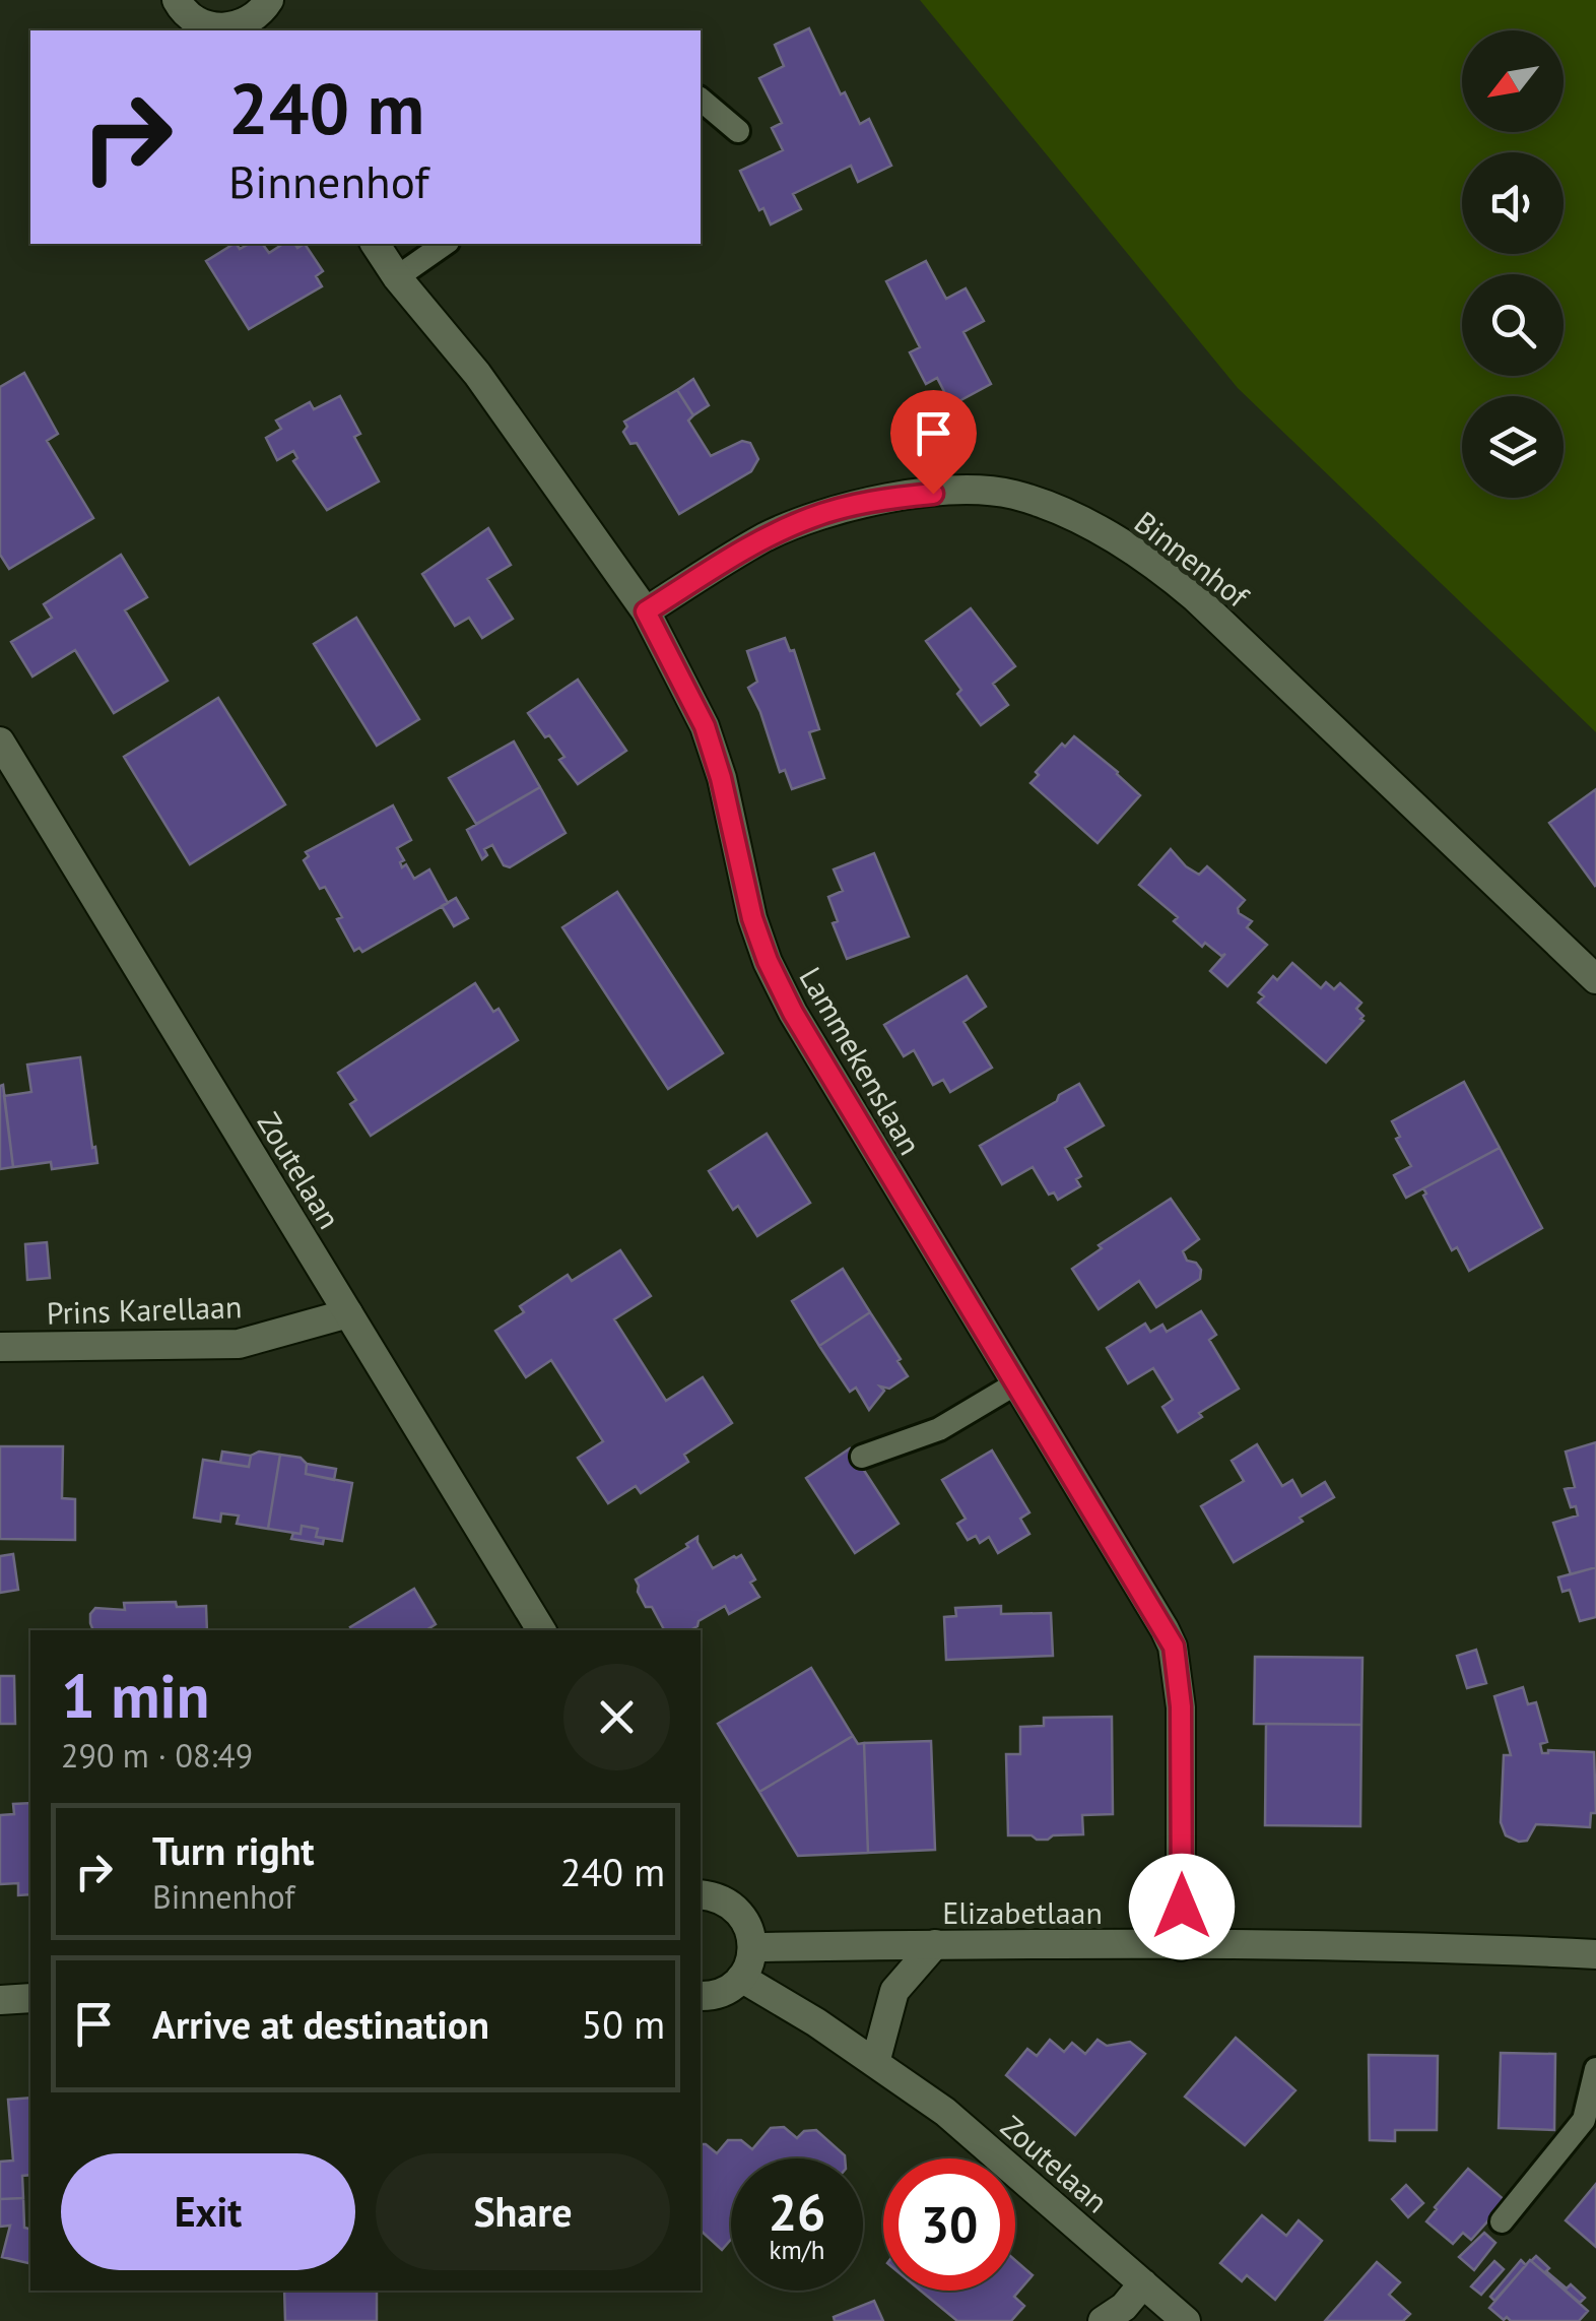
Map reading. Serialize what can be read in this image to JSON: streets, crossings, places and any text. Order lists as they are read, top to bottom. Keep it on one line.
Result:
{"streets":{"street":["Binnenhof","Lammekenslaan","Zoutelaan","Prins Karellaan","Elizabetlaan"]},"crossings":[["Binnenhof","Lammekenslaan"],["Lammekenslaan","Elizabetlaan"],["Zoutelaan","Prins Karellaan"]],"north":"bottom left","page":{"turn":["240 m","Binnenhof"],"heading":["1 min","290 m · 08:49"],"list":[{"name":"Turn right","note":"Binnenhof","value":"240 m"},{"name":"Arrive at destination","value":"50 m"}],"buttons":["Exit","Share"],"speed":"26 km/h","limit":"30"}}
